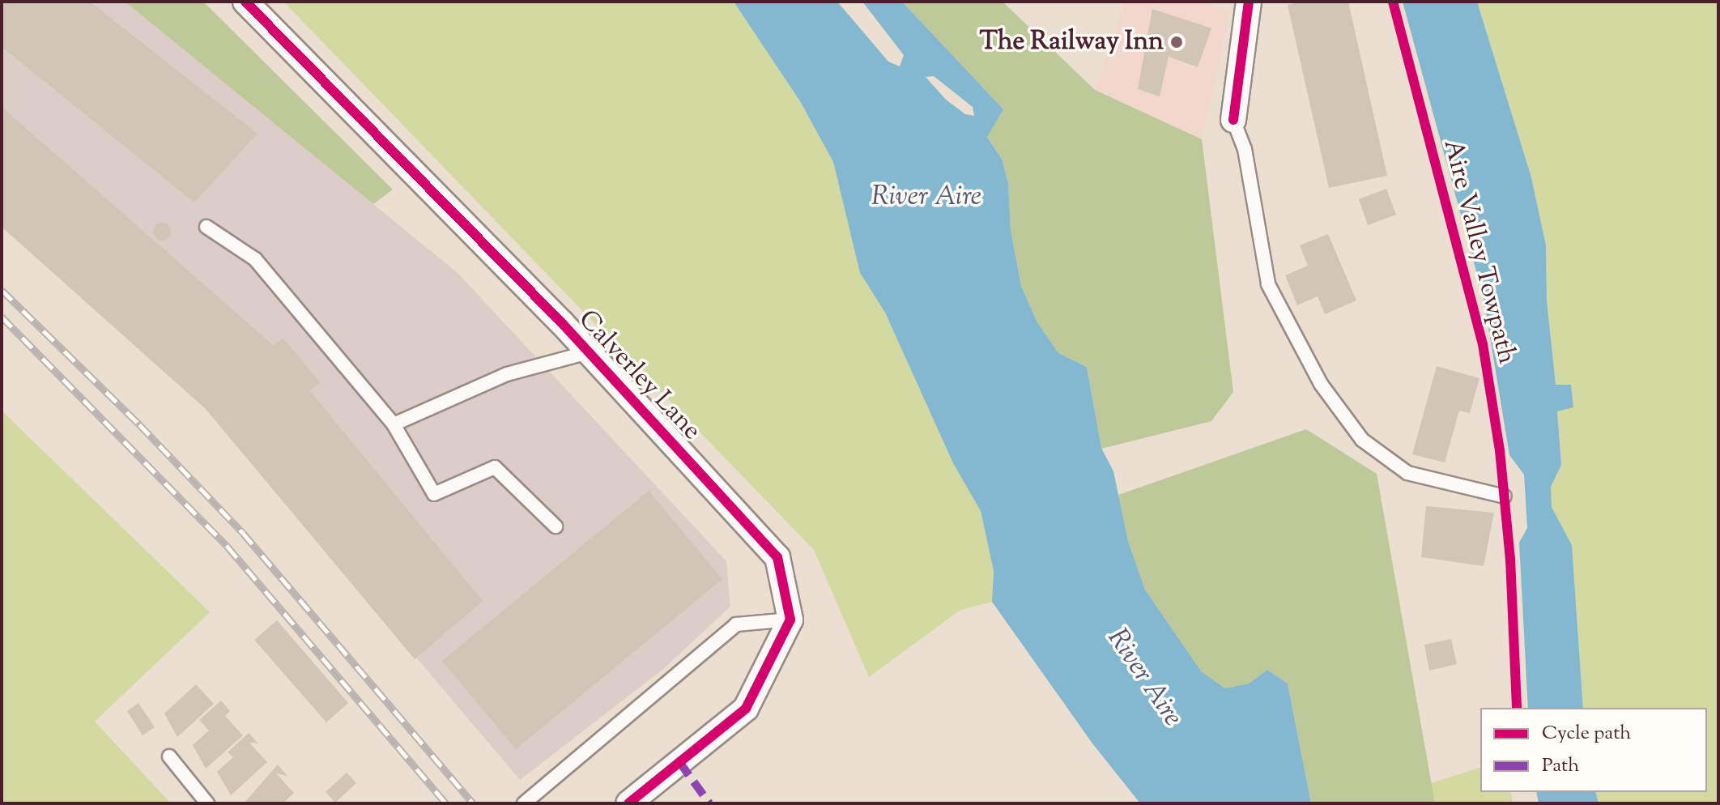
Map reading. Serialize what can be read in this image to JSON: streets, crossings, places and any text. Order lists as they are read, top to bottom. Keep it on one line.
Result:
{"streets":{"street":["Calverley Lane"],"cycle path":["Aire Valley Towpath"]},"water":["River Aire"],"places":["The Railway Inn"],"legend":["Cycle path","Path"]}
